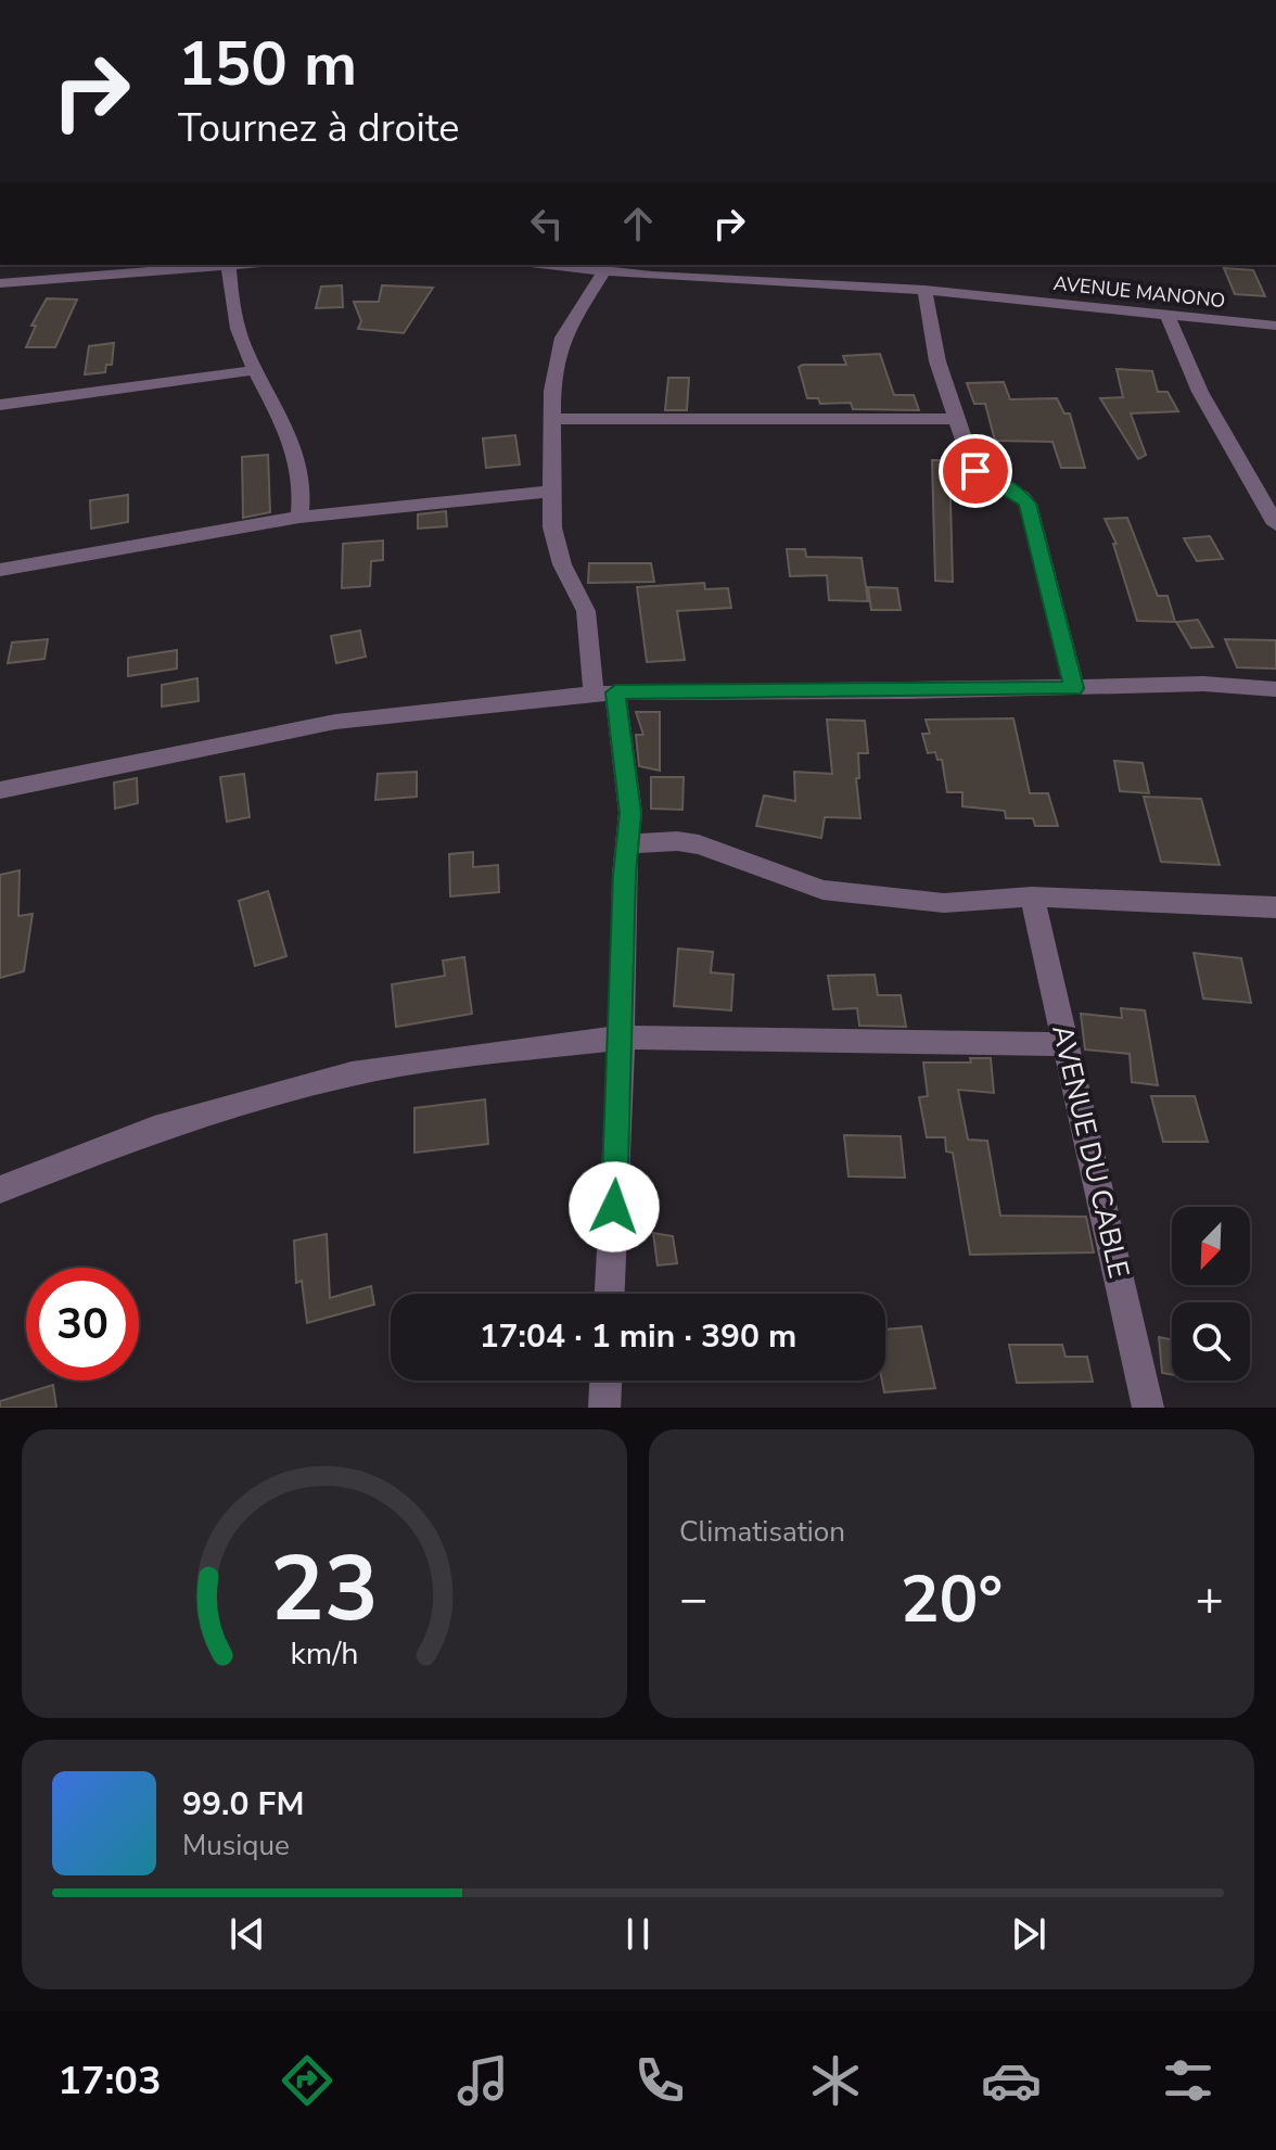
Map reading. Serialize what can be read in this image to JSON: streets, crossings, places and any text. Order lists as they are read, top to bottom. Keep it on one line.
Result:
{"streets":{"street":["AVENUE MANONO","AVENUE DU CABLE"]},"north":"bottom left","page":{"turn":["150 m","Tournez à droite"],"limit":"30","trip":"17:04 · 1 min · 390 m","tile":"Climatisation","heat":["−","20°","+"],"song":["99.0 FM","Musique"],"tabs":"17:03","gauge":["23","km/h"]}}
